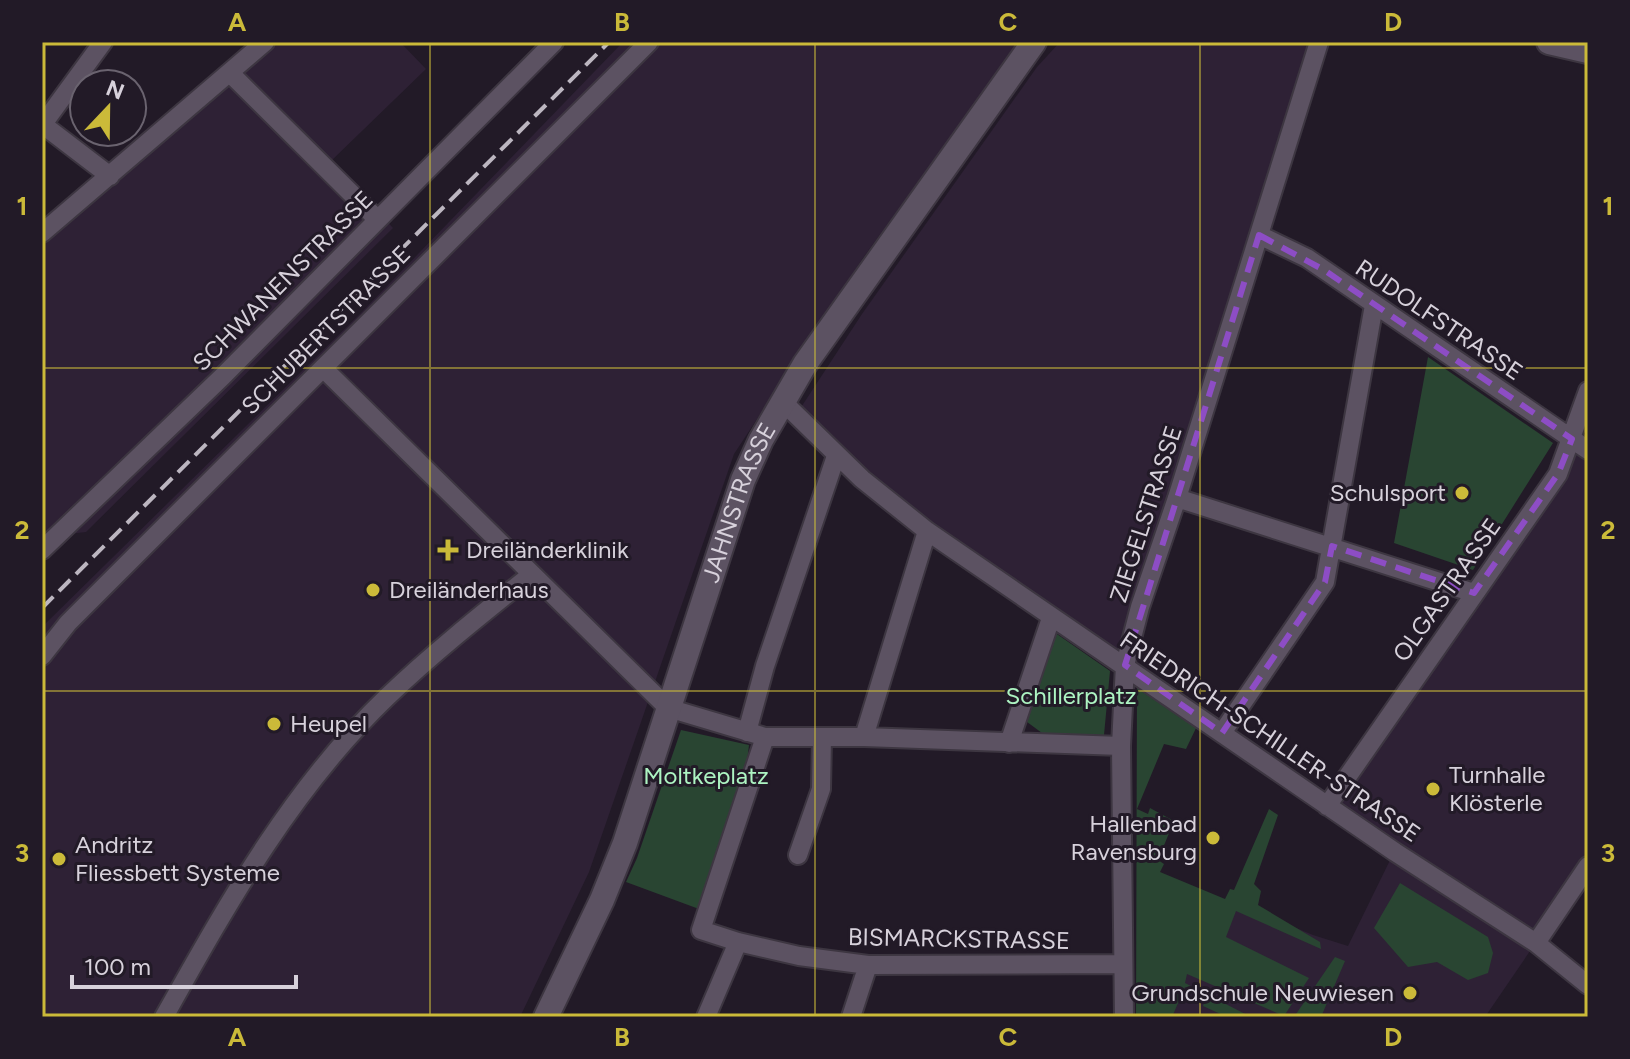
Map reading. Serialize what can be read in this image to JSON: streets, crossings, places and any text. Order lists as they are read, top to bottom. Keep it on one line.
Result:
{"streets":{"main road":["JAHNSTRASSE"],"street":["SCHWANENSTRASSE","RUDOLFSTRASSE","SCHUBERTSTRASSE","ZIEGELSTRASSE","OLGASTRASSE","FRIEDRICH-SCHILLER-STRASSE","BISMARCKSTRASSE"]},"crossings":[["RUDOLFSTRASSE","ZIEGELSTRASSE"],["RUDOLFSTRASSE","OLGASTRASSE"],["JAHNSTRASSE","FRIEDRICH-SCHILLER-STRASSE"],["ZIEGELSTRASSE","FRIEDRICH-SCHILLER-STRASSE"],["ZIEGELSTRASSE","BISMARCKSTRASSE"],["OLGASTRASSE","FRIEDRICH-SCHILLER-STRASSE"]],"parks":["Schillerplatz","Moltkeplatz"],"places":{"other":["Schulsport","Dreiländerhaus","Heupel","Turnhalle Klösterle","Hallenbad Ravensburg","Andritz Fliessbett Systeme","Grundschule Neuwiesen"],"health":["Dreiländerklinik"]},"scale_bar":"100 m","north":"top","grid":{"columns":["A","B","C","D"],"rows":["1","2","3"]}}
